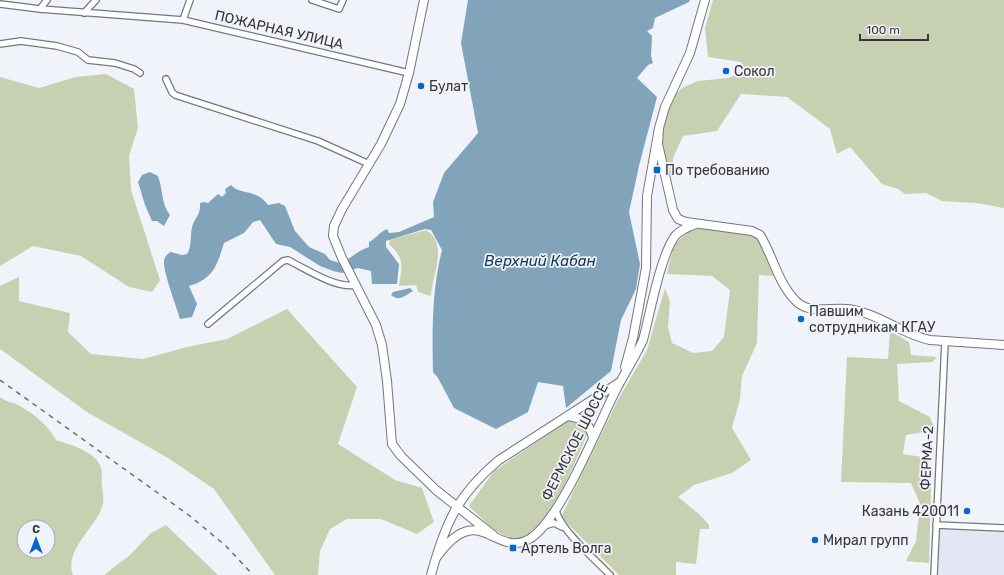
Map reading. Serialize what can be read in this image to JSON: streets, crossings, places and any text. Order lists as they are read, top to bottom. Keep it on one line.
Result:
{"streets":{"street":["ПОЖАРНАЯ УЛИЦА","ФЕРМСКОЕ ШОССЕ","ФЕРМА-2"]},"water":["Верхний Кабан"],"places":{"other":["Сокол","Булат","Павшим сотрудникам КГАУ","Казань 420011","Мирал групп"],"transit":["По требованию","Артель Волга"]},"scale_bar":"100 m","north":"top"}
